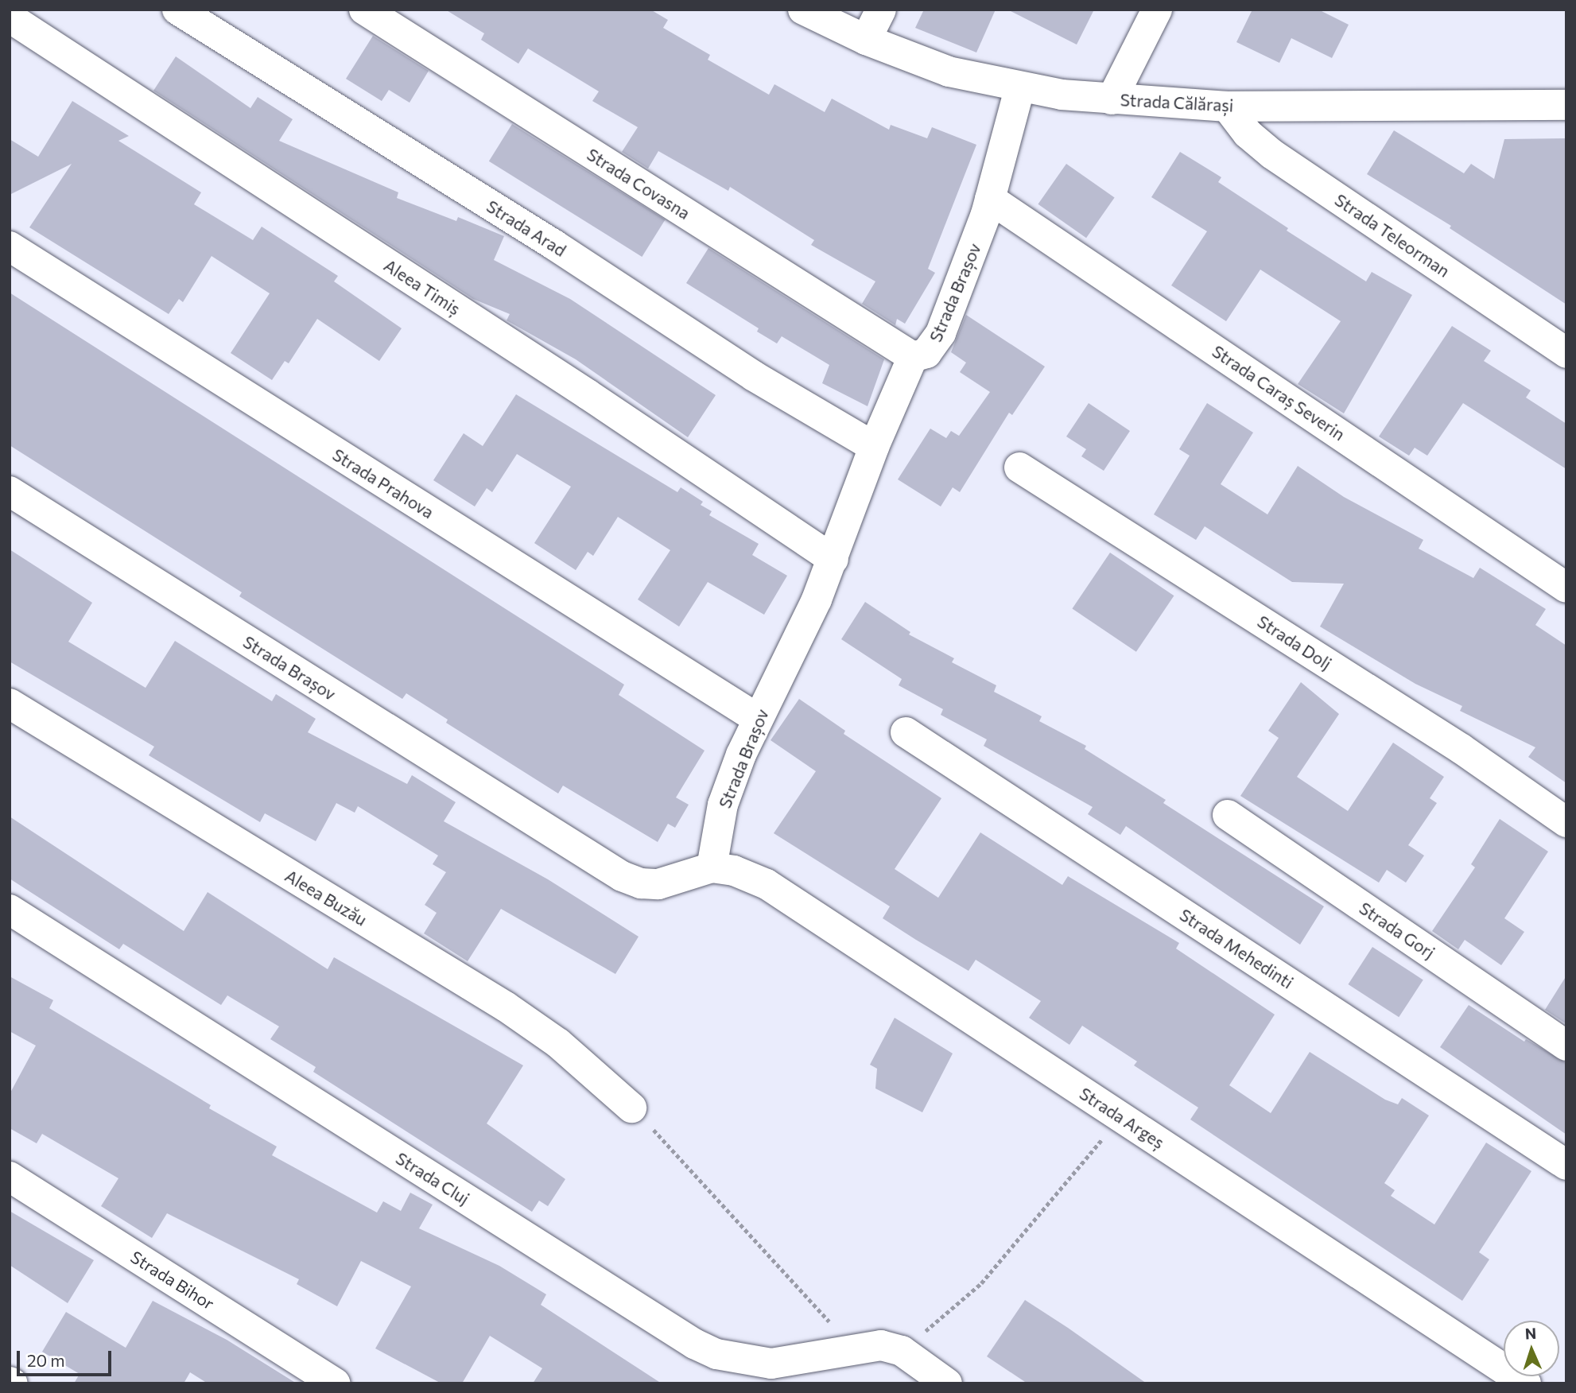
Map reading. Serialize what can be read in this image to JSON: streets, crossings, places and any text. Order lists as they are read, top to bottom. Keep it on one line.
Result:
{"streets":{"street":["Strada Călărași","Strada Covasna","Strada Arad","Strada Teleorman","Aleea Timiș","Strada Brașov","Strada Caraș Severin","Strada Prahova","Strada Dolj","Aleea Buzău","Strada Gorj","Strada Mehedinti","Strada Argeș","Strada Cluj","Strada Bihor"]},"crossings":[["Strada Călărași","Strada Teleorman"],["Strada Călărași","Strada Brașov"],["Strada Covasna","Strada Brașov"],["Strada Arad","Strada Brașov"],["Aleea Timiș","Strada Brașov"],["Strada Brașov","Strada Caraș Severin"],["Strada Brașov","Strada Prahova"],["Strada Brașov","Strada Argeș"]],"scale_bar":"20 m","north":"top"}
